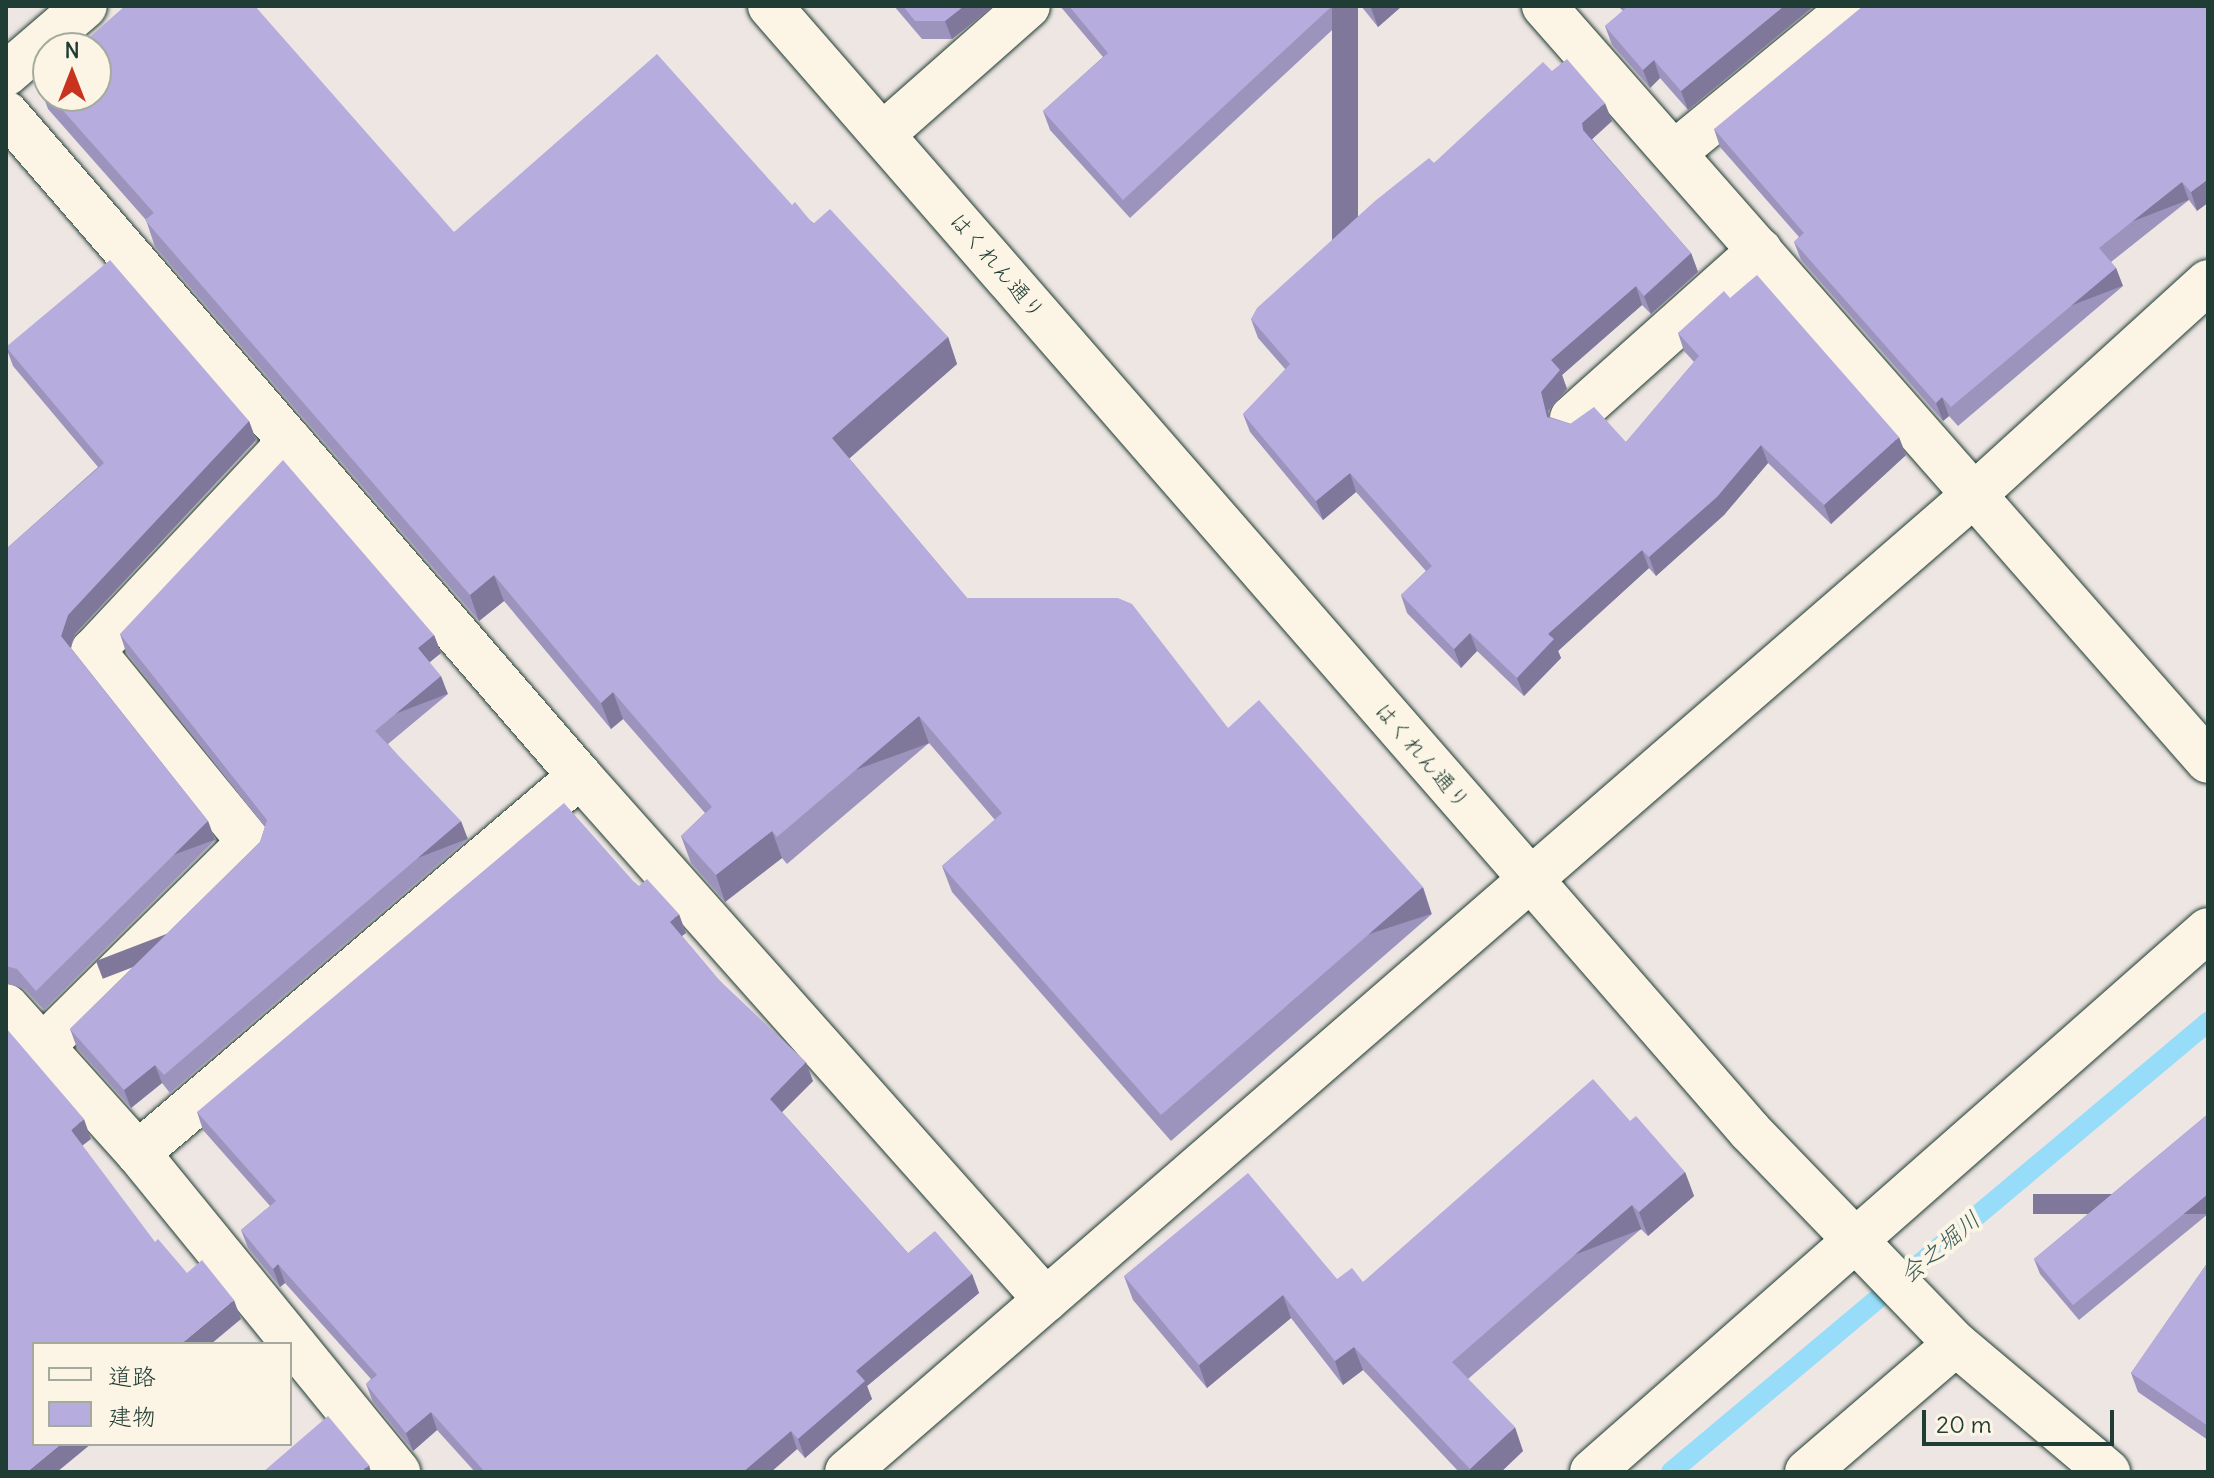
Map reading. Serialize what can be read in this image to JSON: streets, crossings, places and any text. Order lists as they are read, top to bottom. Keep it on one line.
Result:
{"streets":{"street":["はくれん通り"]},"water":["会之堀川"],"legend":["道路","建物"],"scale_bar":"20 m","north":"top"}
